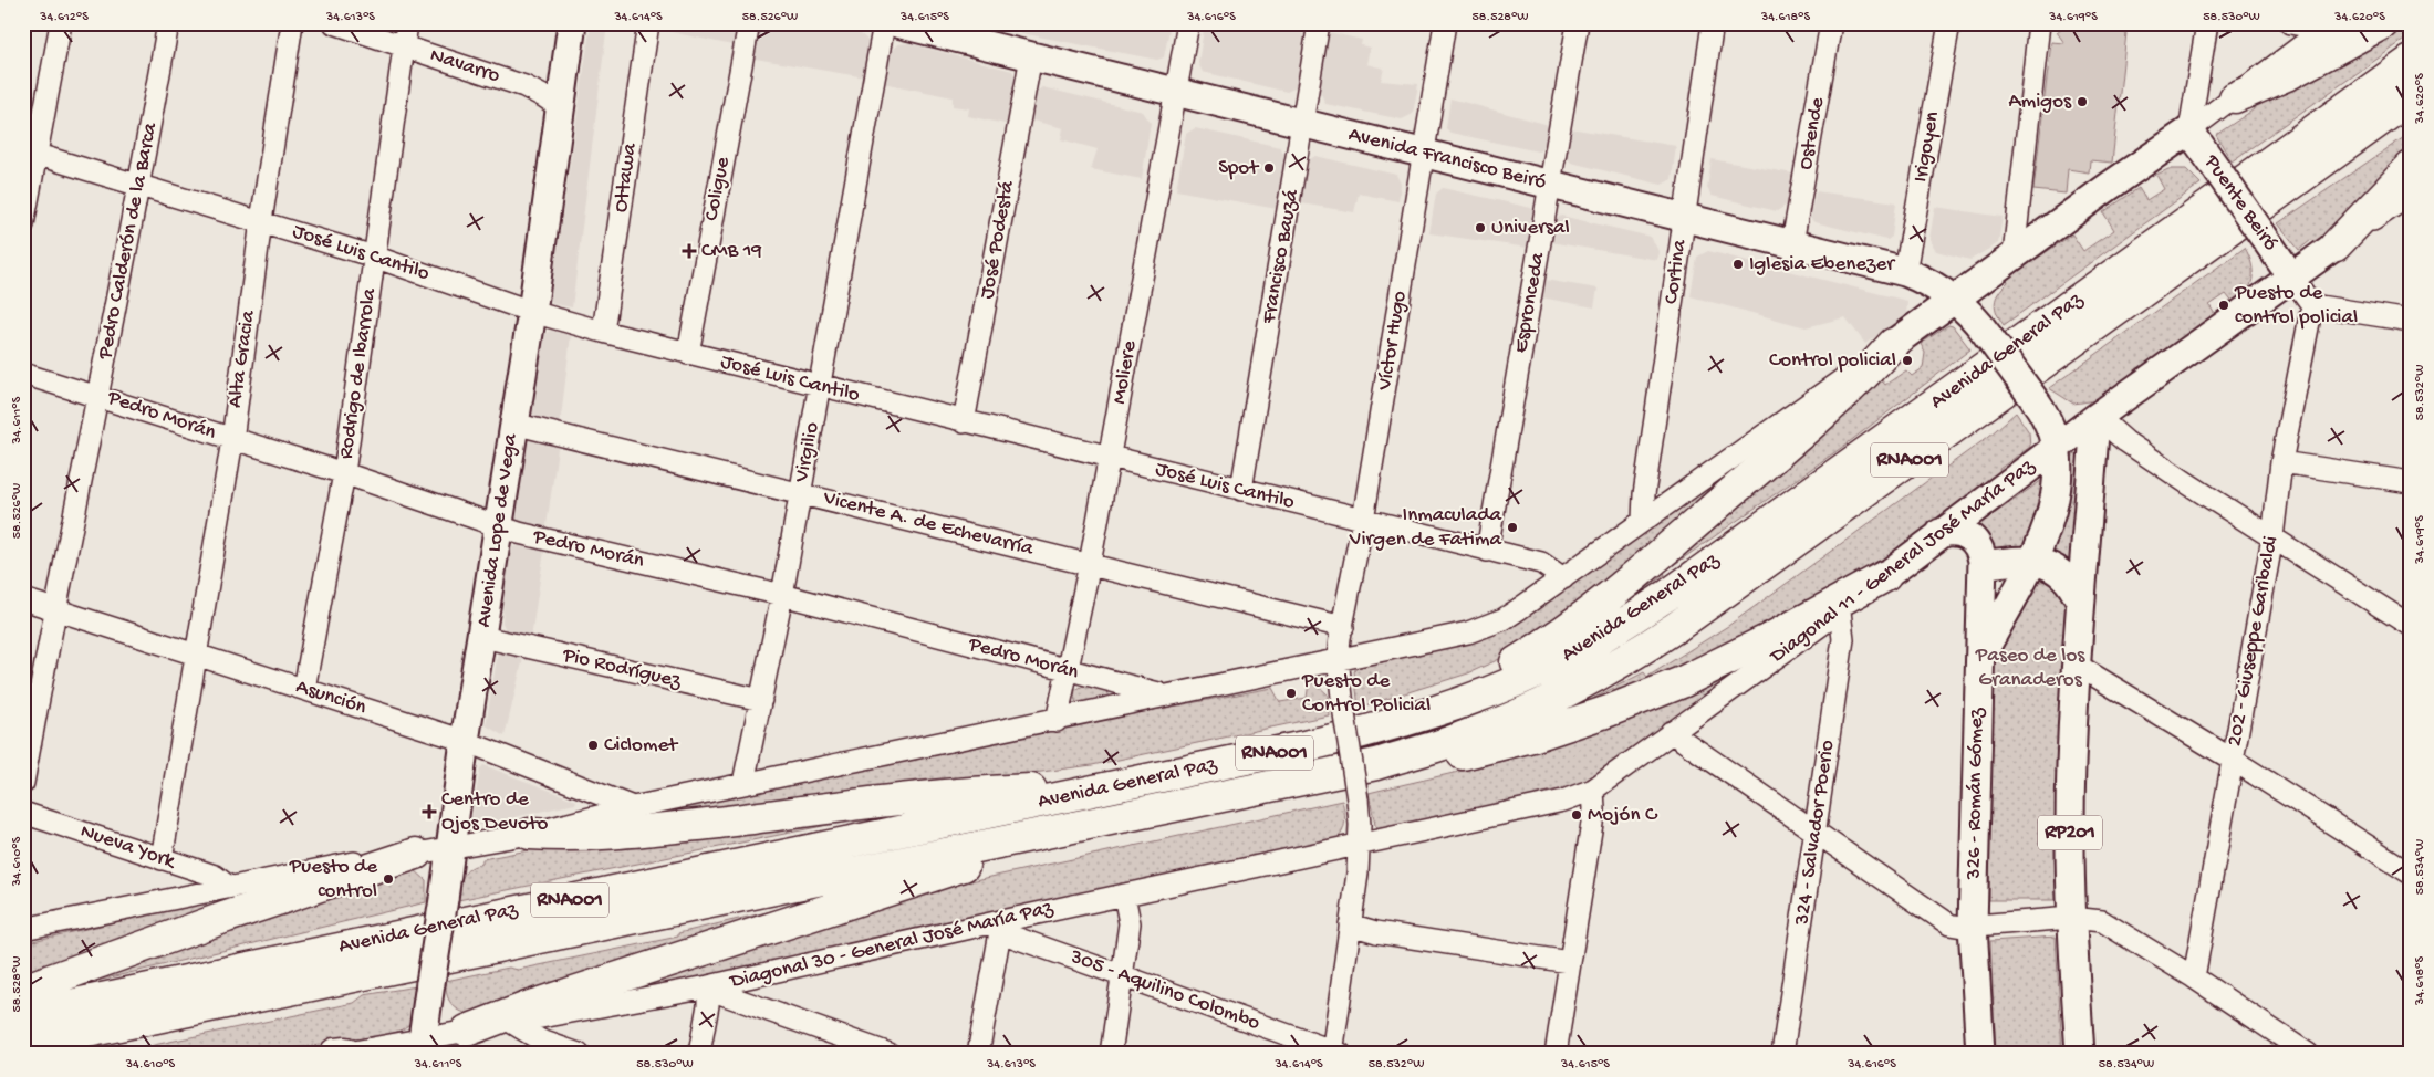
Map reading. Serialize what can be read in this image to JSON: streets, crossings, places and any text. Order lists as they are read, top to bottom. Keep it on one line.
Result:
{"streets":{"highway":["Avenida General Paz","RNA001"],"main road":["Avenida Francisco Beiró","Puente Beiró","Avenida Lope de Vega","Diagonal 11 - General José María Paz","326 - Román Gómez","RP201"],"street":["Navarro","Ostende","Irigoyen","Ottawa","Coligue","José Podestá","Pedro Calderón de la Barca","José Luis Cantilo","Francisco Bauzá","Cortina","Espronceda","Víctor Hugo","Alta Gracia","Moliere","Rodrigo de Ibarrola","Pedro Morán","Virgilio","Vicente A. de Echevarría","202 - Giuseppe Garibaldi","Pio Rodríguez","Asunción","324 - Salvador Poerio","Nueva York","Diagonal 30 - General José María Paz","305 - Aquilino Colombo"]},"crossings":[["Navarro","Rodrigo de Ibarrola"],["Navarro","Avenida Lope de Vega"],["Ostende","Avenida Francisco Beiró"],["Irigoyen","Avenida Francisco Beiró"],["Avenida Francisco Beiró","José Podestá"],["Avenida Francisco Beiró","Francisco Bauzá"],["Avenida Francisco Beiró","Cortina"],["Avenida Francisco Beiró","Espronceda"],["Avenida Francisco Beiró","Víctor Hugo"],["Avenida Francisco Beiró","Moliere"],["Ottawa","José Luis Cantilo"],["Coligue","José Luis Cantilo"],["Puente Beiró","Diagonal 11 - General José María Paz"],["José Podestá","José Luis Cantilo"],["Pedro Calderón de la Barca","José Luis Cantilo"],["Pedro Calderón de la Barca","Pedro Morán"],["Pedro Calderón de la Barca","Asunción"],["José Luis Cantilo","Francisco Bauzá"],["José Luis Cantilo","Espronceda"],["José Luis Cantilo","Víctor Hugo"],["José Luis Cantilo","Alta Gracia"],["José Luis Cantilo","Moliere"],["José Luis Cantilo","Rodrigo de Ibarrola"],["José Luis Cantilo","Virgilio"],["José Luis Cantilo","Avenida Lope de Vega"],["Víctor Hugo","Vicente A. de Echevarría"],["Víctor Hugo","Diagonal 11 - General José María Paz"],["Víctor Hugo","Diagonal 30 - General José María Paz"],["Víctor Hugo","305 - Aquilino Colombo"],["Alta Gracia","Pedro Morán"],["Alta Gracia","Asunción"],["Alta Gracia","Nueva York"],["Moliere","Pedro Morán"],["Moliere","Vicente A. de Echevarría"],["Rodrigo de Ibarrola","Pedro Morán"],["Rodrigo de Ibarrola","Asunción"],["Pedro Morán","Virgilio"],["Pedro Morán","Avenida Lope de Vega"],["Virgilio","Vicente A. de Echevarría"],["Virgilio","Pio Rodríguez"],["Vicente A. de Echevarría","Avenida Lope de Vega"],["Avenida Lope de Vega","Pio Rodríguez"],["Avenida Lope de Vega","Asunción"],["Avenida Lope de Vega","Diagonal 30 - General José María Paz"],["Diagonal 11 - General José María Paz","326 - Román Gómez"],["Diagonal 11 - General José María Paz","324 - Salvador Poerio"],["Diagonal 11 - General José María Paz","RP201"],["Diagonal 11 - General José María Paz","Diagonal 30 - General José María Paz"],["Diagonal 30 - General José María Paz","305 - Aquilino Colombo"]],"parks":["Paseo de los Granaderos"],"places":{"other":["Amigos","Spot","Universal","Iglesia Ebenezer","Puesto de control policial","Control policial","Inmaculada Virgen de Fatima","Puesto de Control Policial","Ciclomet","Mojón C","Puesto de control"],"health":["CMB 19","Centro de Ojos Devoto"]},"coordinates":["34.612°S","34.613°S","34.614°S","58.526°W","34.615°S","34.616°S","58.528°W","34.618°S","34.619°S","58.530°W","34.620°S","58.532°W","34.611°S","34.610°S","58.534°W"]}
